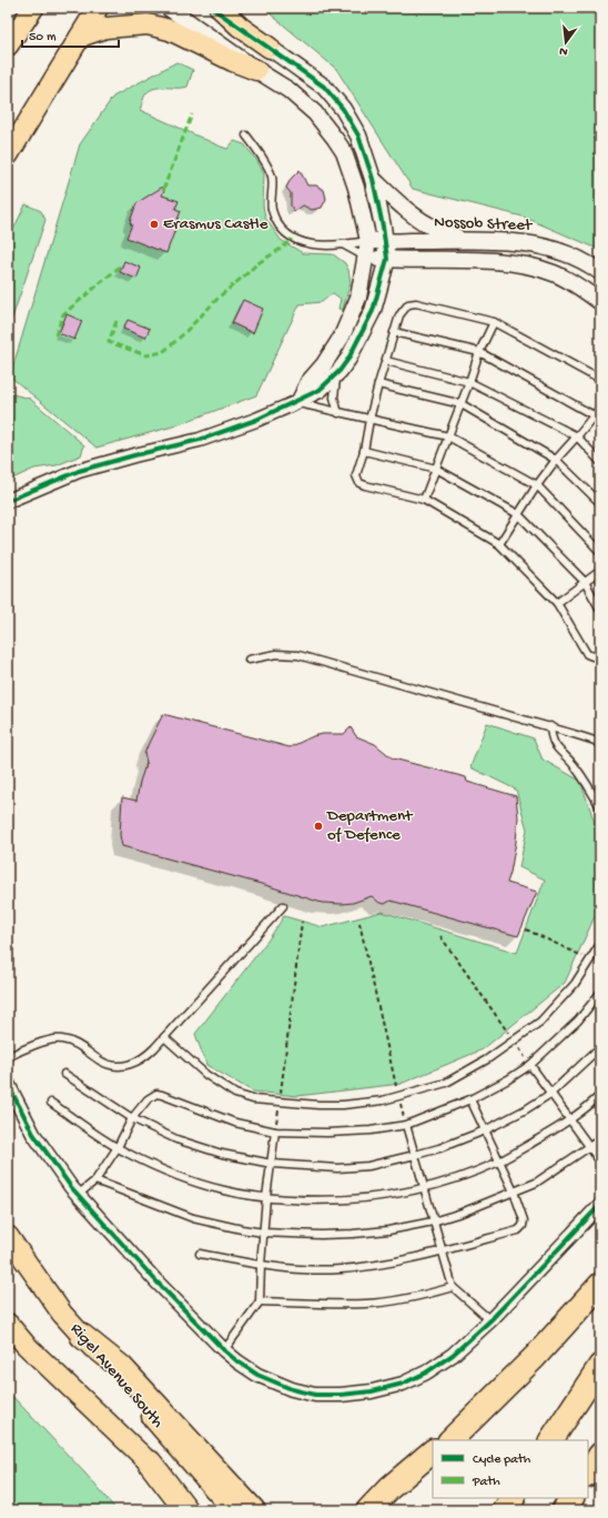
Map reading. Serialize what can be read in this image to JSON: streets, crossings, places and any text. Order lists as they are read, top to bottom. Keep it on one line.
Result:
{"streets":{"main road":["Rigel Avenue South"],"street":["Nossob Street"]},"places":["Erasmus Castle","Department of Defence"],"legend":["Cycle path","Path"],"scale_bar":"50 m","north":"bottom"}
